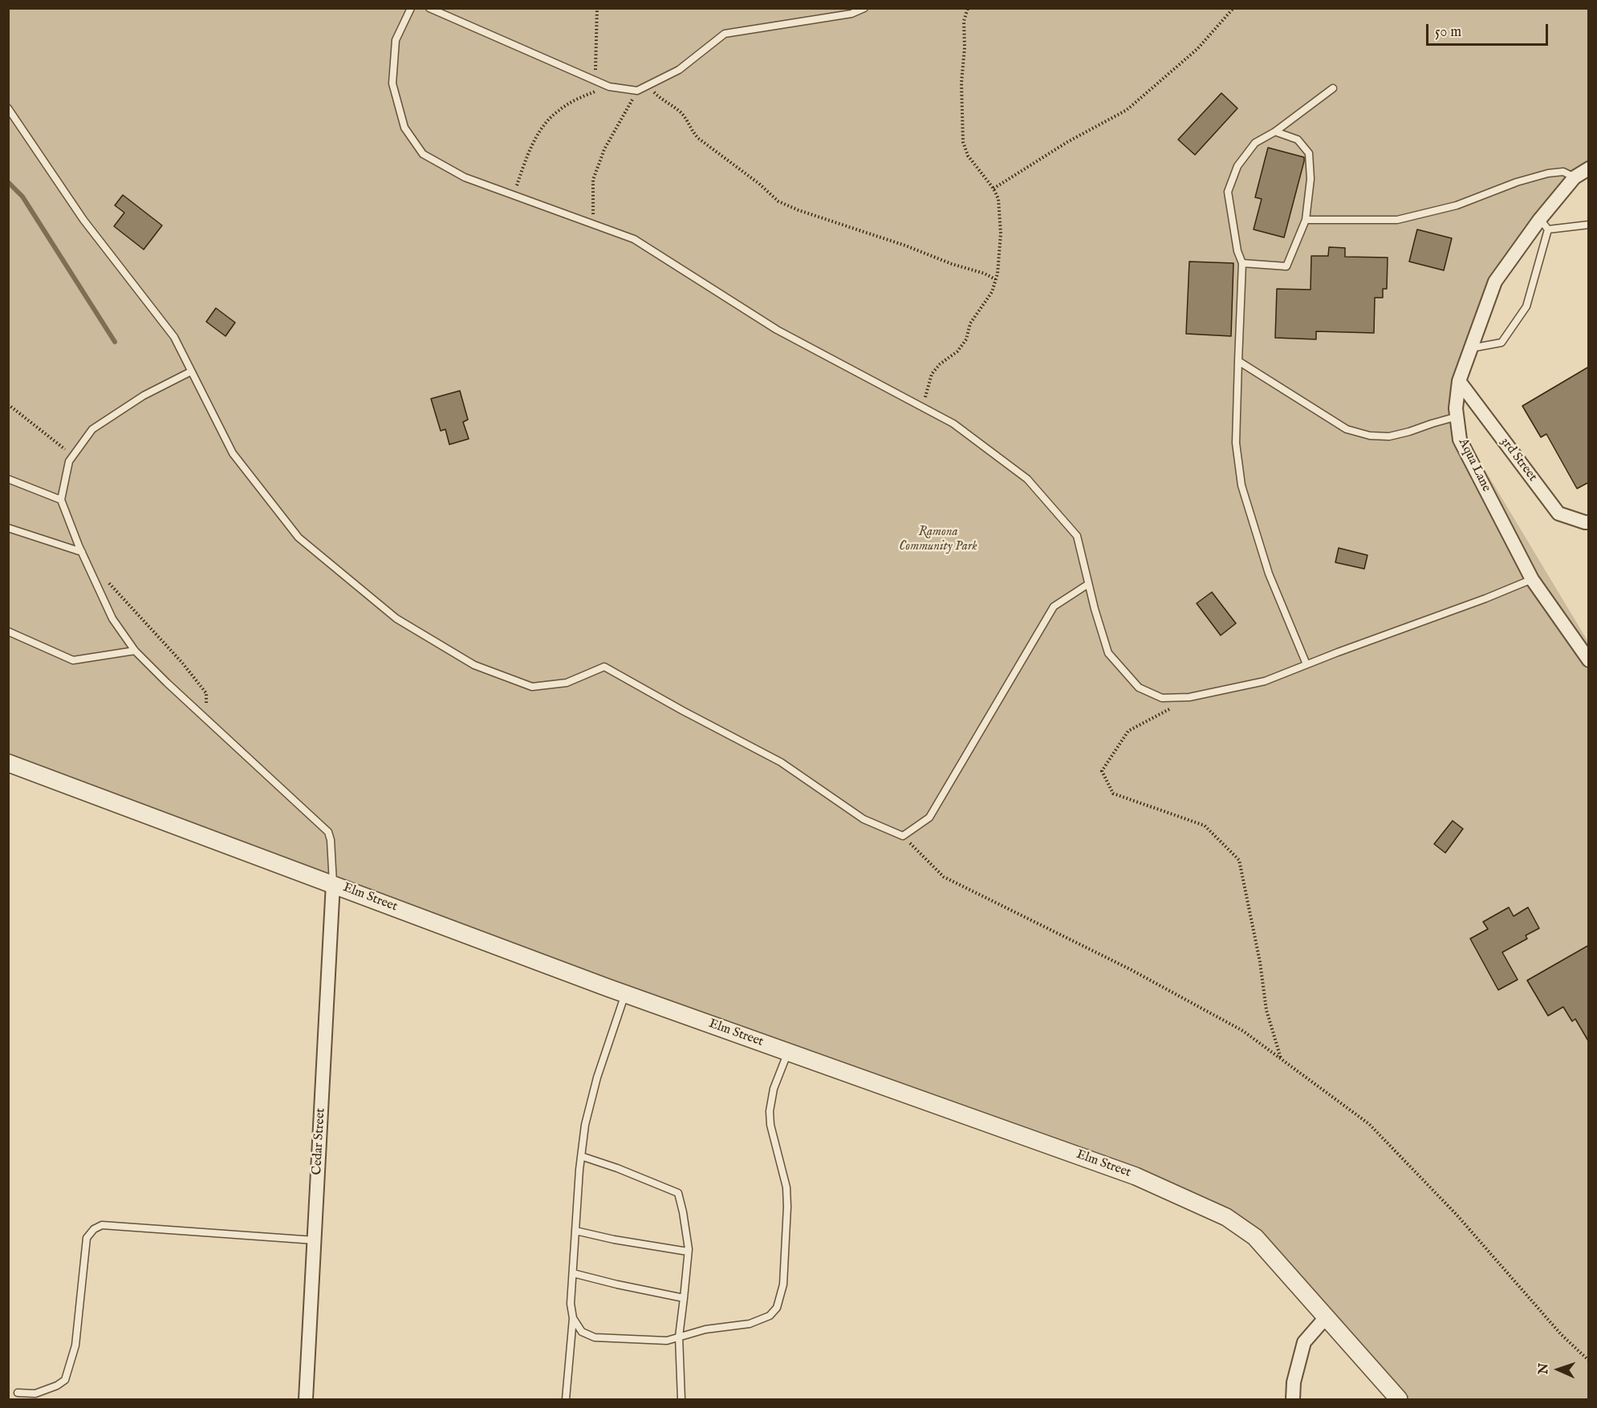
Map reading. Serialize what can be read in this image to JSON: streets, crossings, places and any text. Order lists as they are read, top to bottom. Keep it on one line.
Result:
{"streets":{"street":["3rd Street","Aqua Lane","Elm Street","Cedar Street"]},"crossings":[["3rd Street","Aqua Lane"],["Elm Street","Cedar Street"]],"parks":["Ramona Community Park"],"scale_bar":"50 m","north":"left"}
